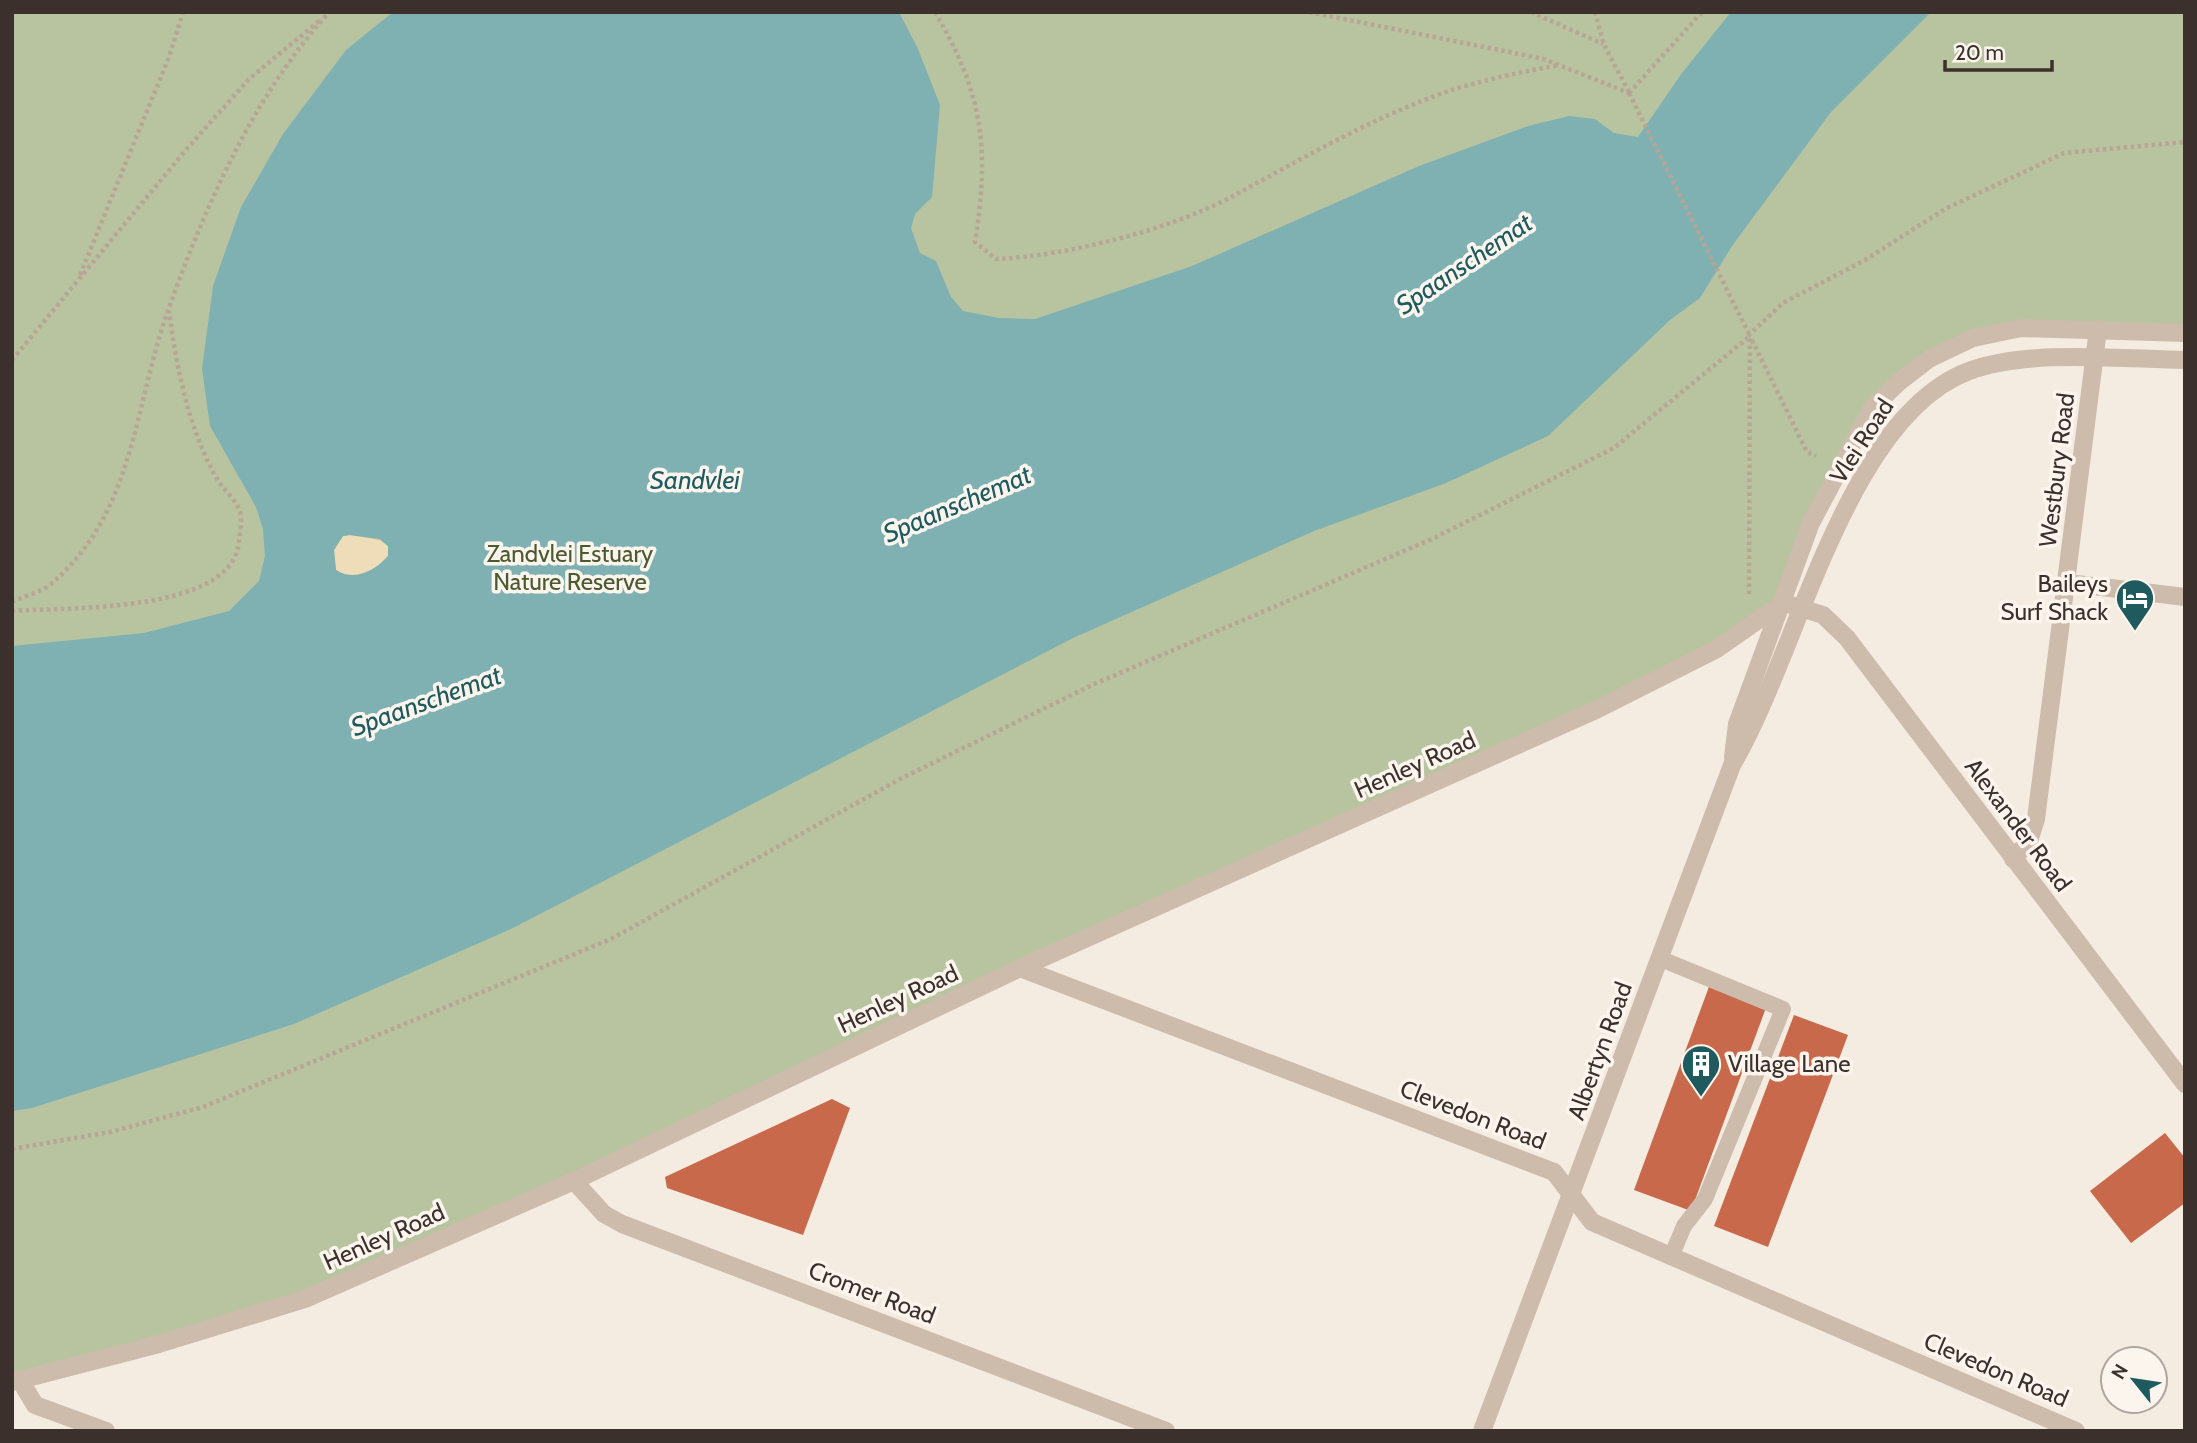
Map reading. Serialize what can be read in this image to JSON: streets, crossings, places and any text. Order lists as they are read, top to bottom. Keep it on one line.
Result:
{"streets":{"street":["Vlei Road","Westbury Road","Henley Road","Alexander Road","Albertyn Road","Clevedon Road","Cromer Road"]},"crossings":[["Vlei Road","Westbury Road"],["Vlei Road","Alexander Road"],["Vlei Road","Albertyn Road"],["Westbury Road","Alexander Road"],["Henley Road","Albertyn Road"],["Henley Road","Clevedon Road"],["Henley Road","Cromer Road"],["Alexander Road","Albertyn Road"],["Albertyn Road","Clevedon Road"]],"water":["Spaanschemat","Sandvlei"],"parks":["Zandvlei Estuary Nature Reserve"],"places":{"hotel":["Baileys Surf Shack"],"building":["Village Lane"]},"scale_bar":"20 m","north":"top left"}
